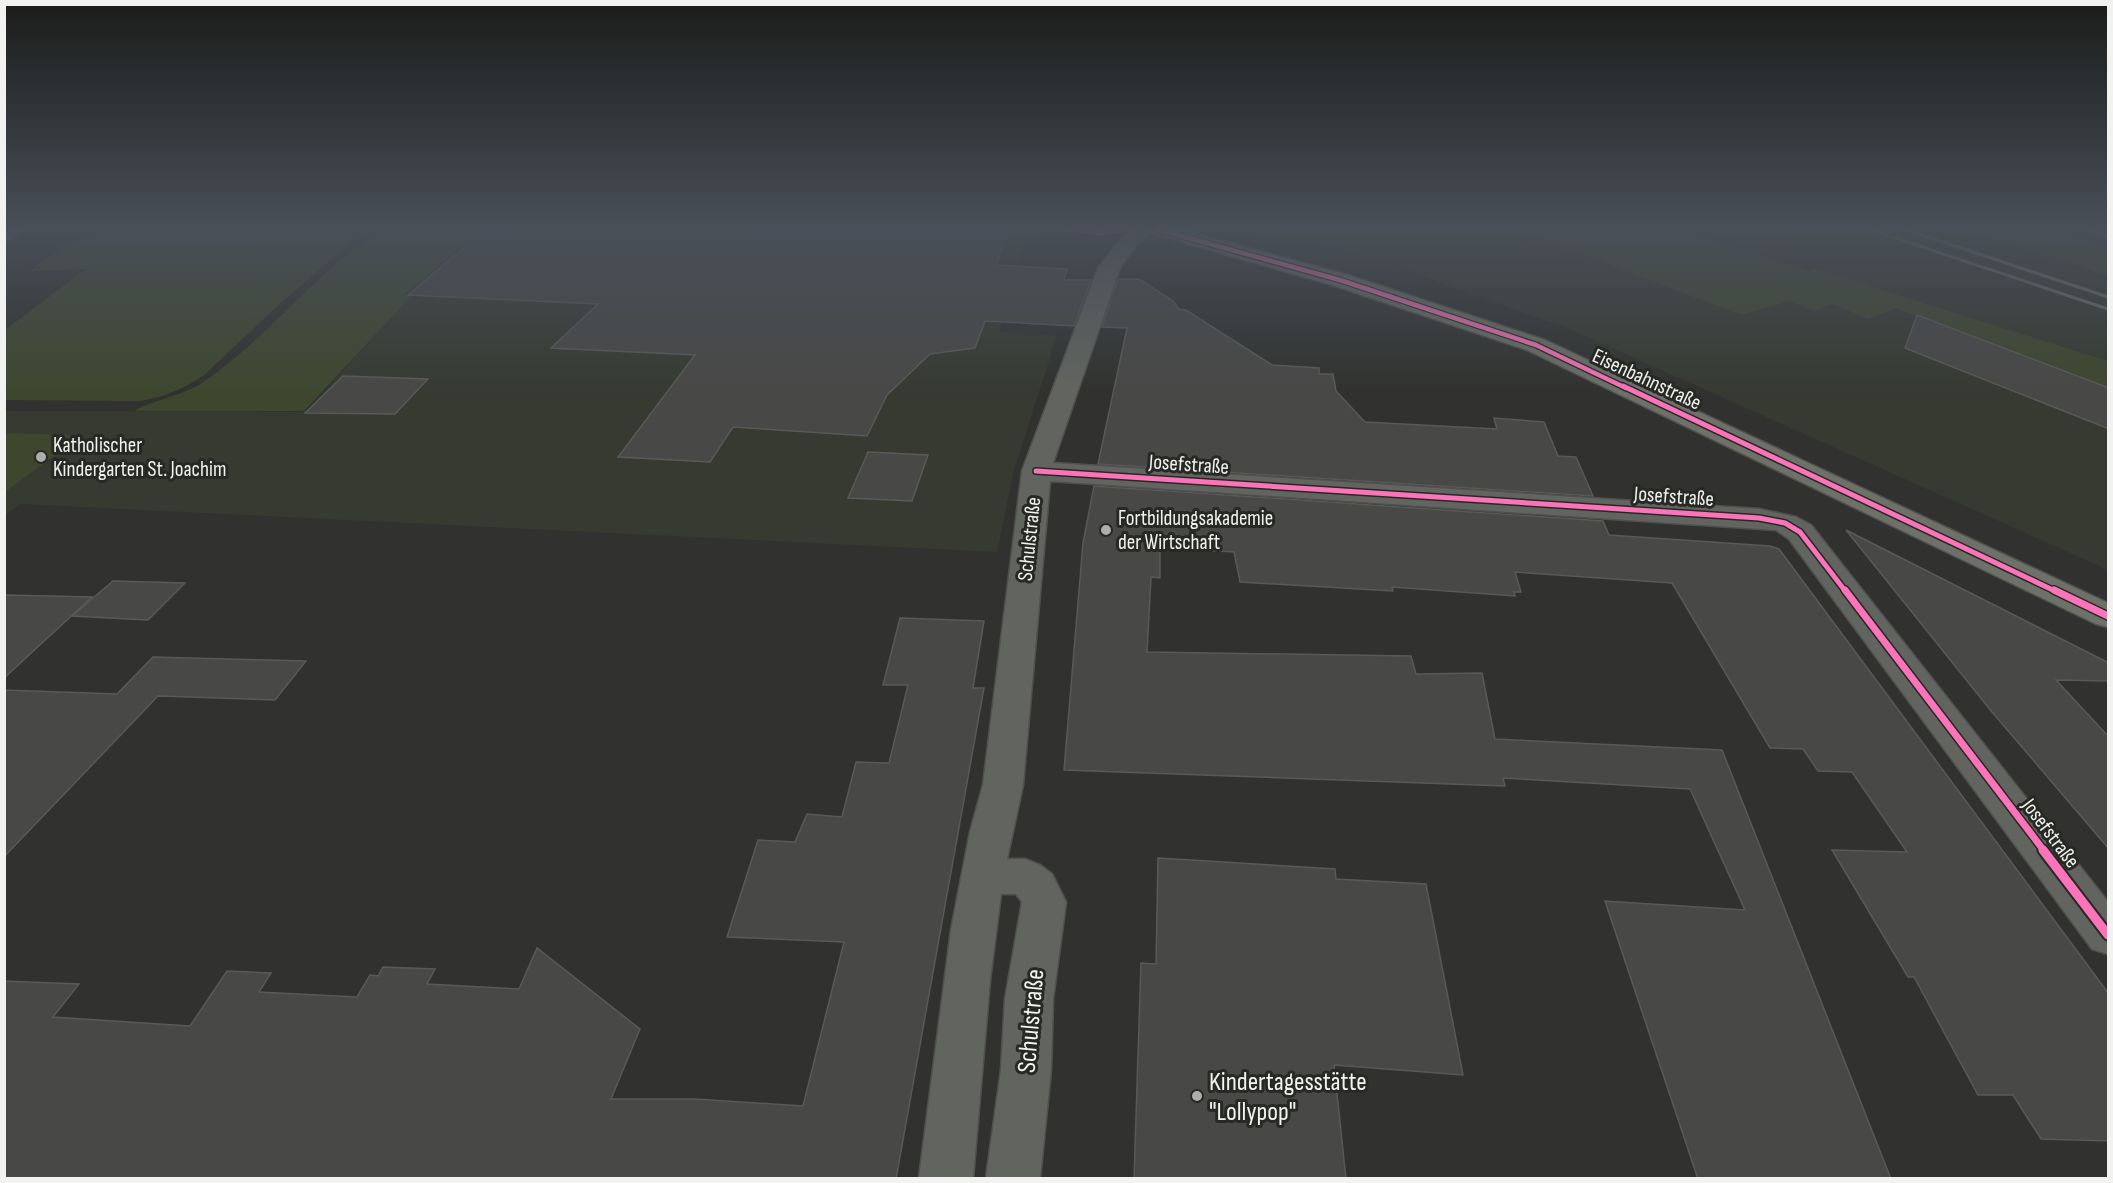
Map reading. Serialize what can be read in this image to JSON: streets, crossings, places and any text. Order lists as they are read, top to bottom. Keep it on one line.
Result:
{"streets":{"street":["Eisenbahnstraße","Josefstraße","Schulstraße"]},"crossings":[["Josefstraße","Schulstraße"]],"places":["Katholischer Kindergarten St. Joachim","Fortbildungsakademie der Wirtschaft","Kindertagesstätte \"Lollypop\""]}
